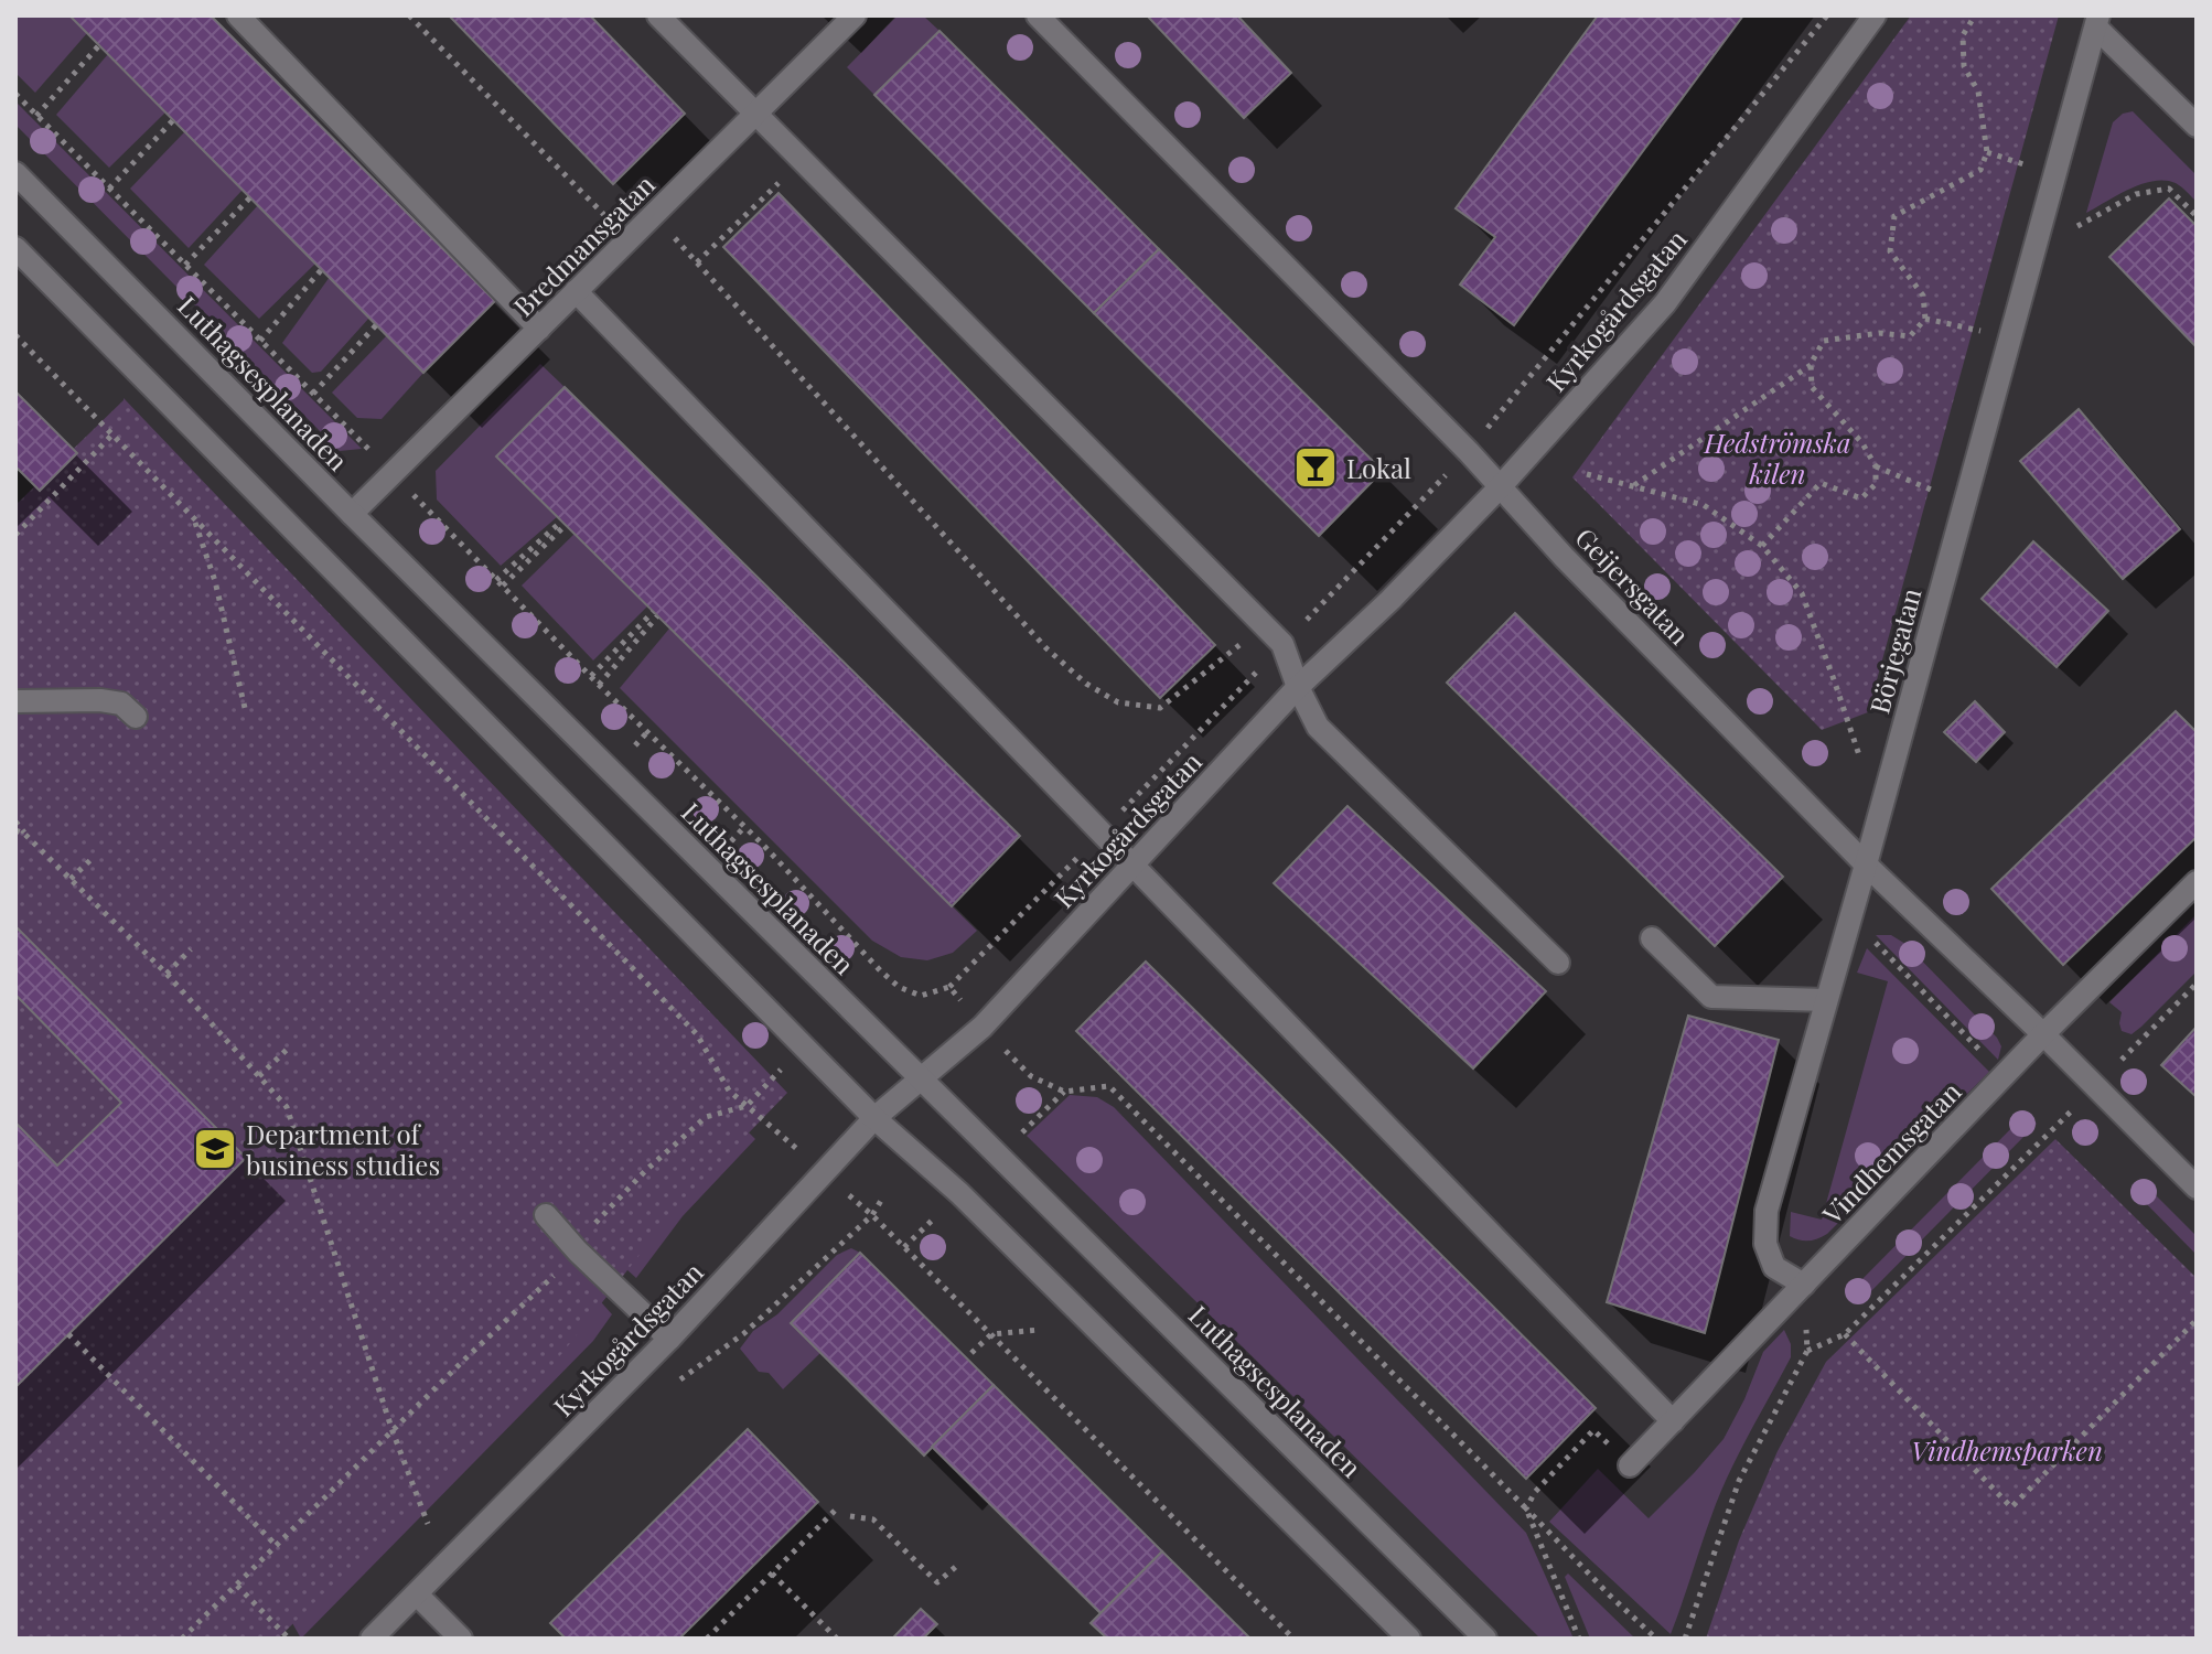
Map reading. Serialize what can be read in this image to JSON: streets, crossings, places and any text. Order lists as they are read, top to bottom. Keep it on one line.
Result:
{"streets":{"street":["Bredmansgatan","Kyrkogårdsgatan","Luthagsesplanaden","Geijersgatan","Börjegatan","Vindhemsgatan"]},"crossings":[["Bredmansgatan","Luthagsesplanaden"],["Kyrkogårdsgatan","Luthagsesplanaden"],["Kyrkogårdsgatan","Geijersgatan"],["Geijersgatan","Börjegatan"],["Geijersgatan","Vindhemsgatan"],["Börjegatan","Vindhemsgatan"]],"parks":["Hedströmska kilen","Vindhemsparken"],"places":{"bar":["Lokal"],"school or university":["Department of business studies"]}}
